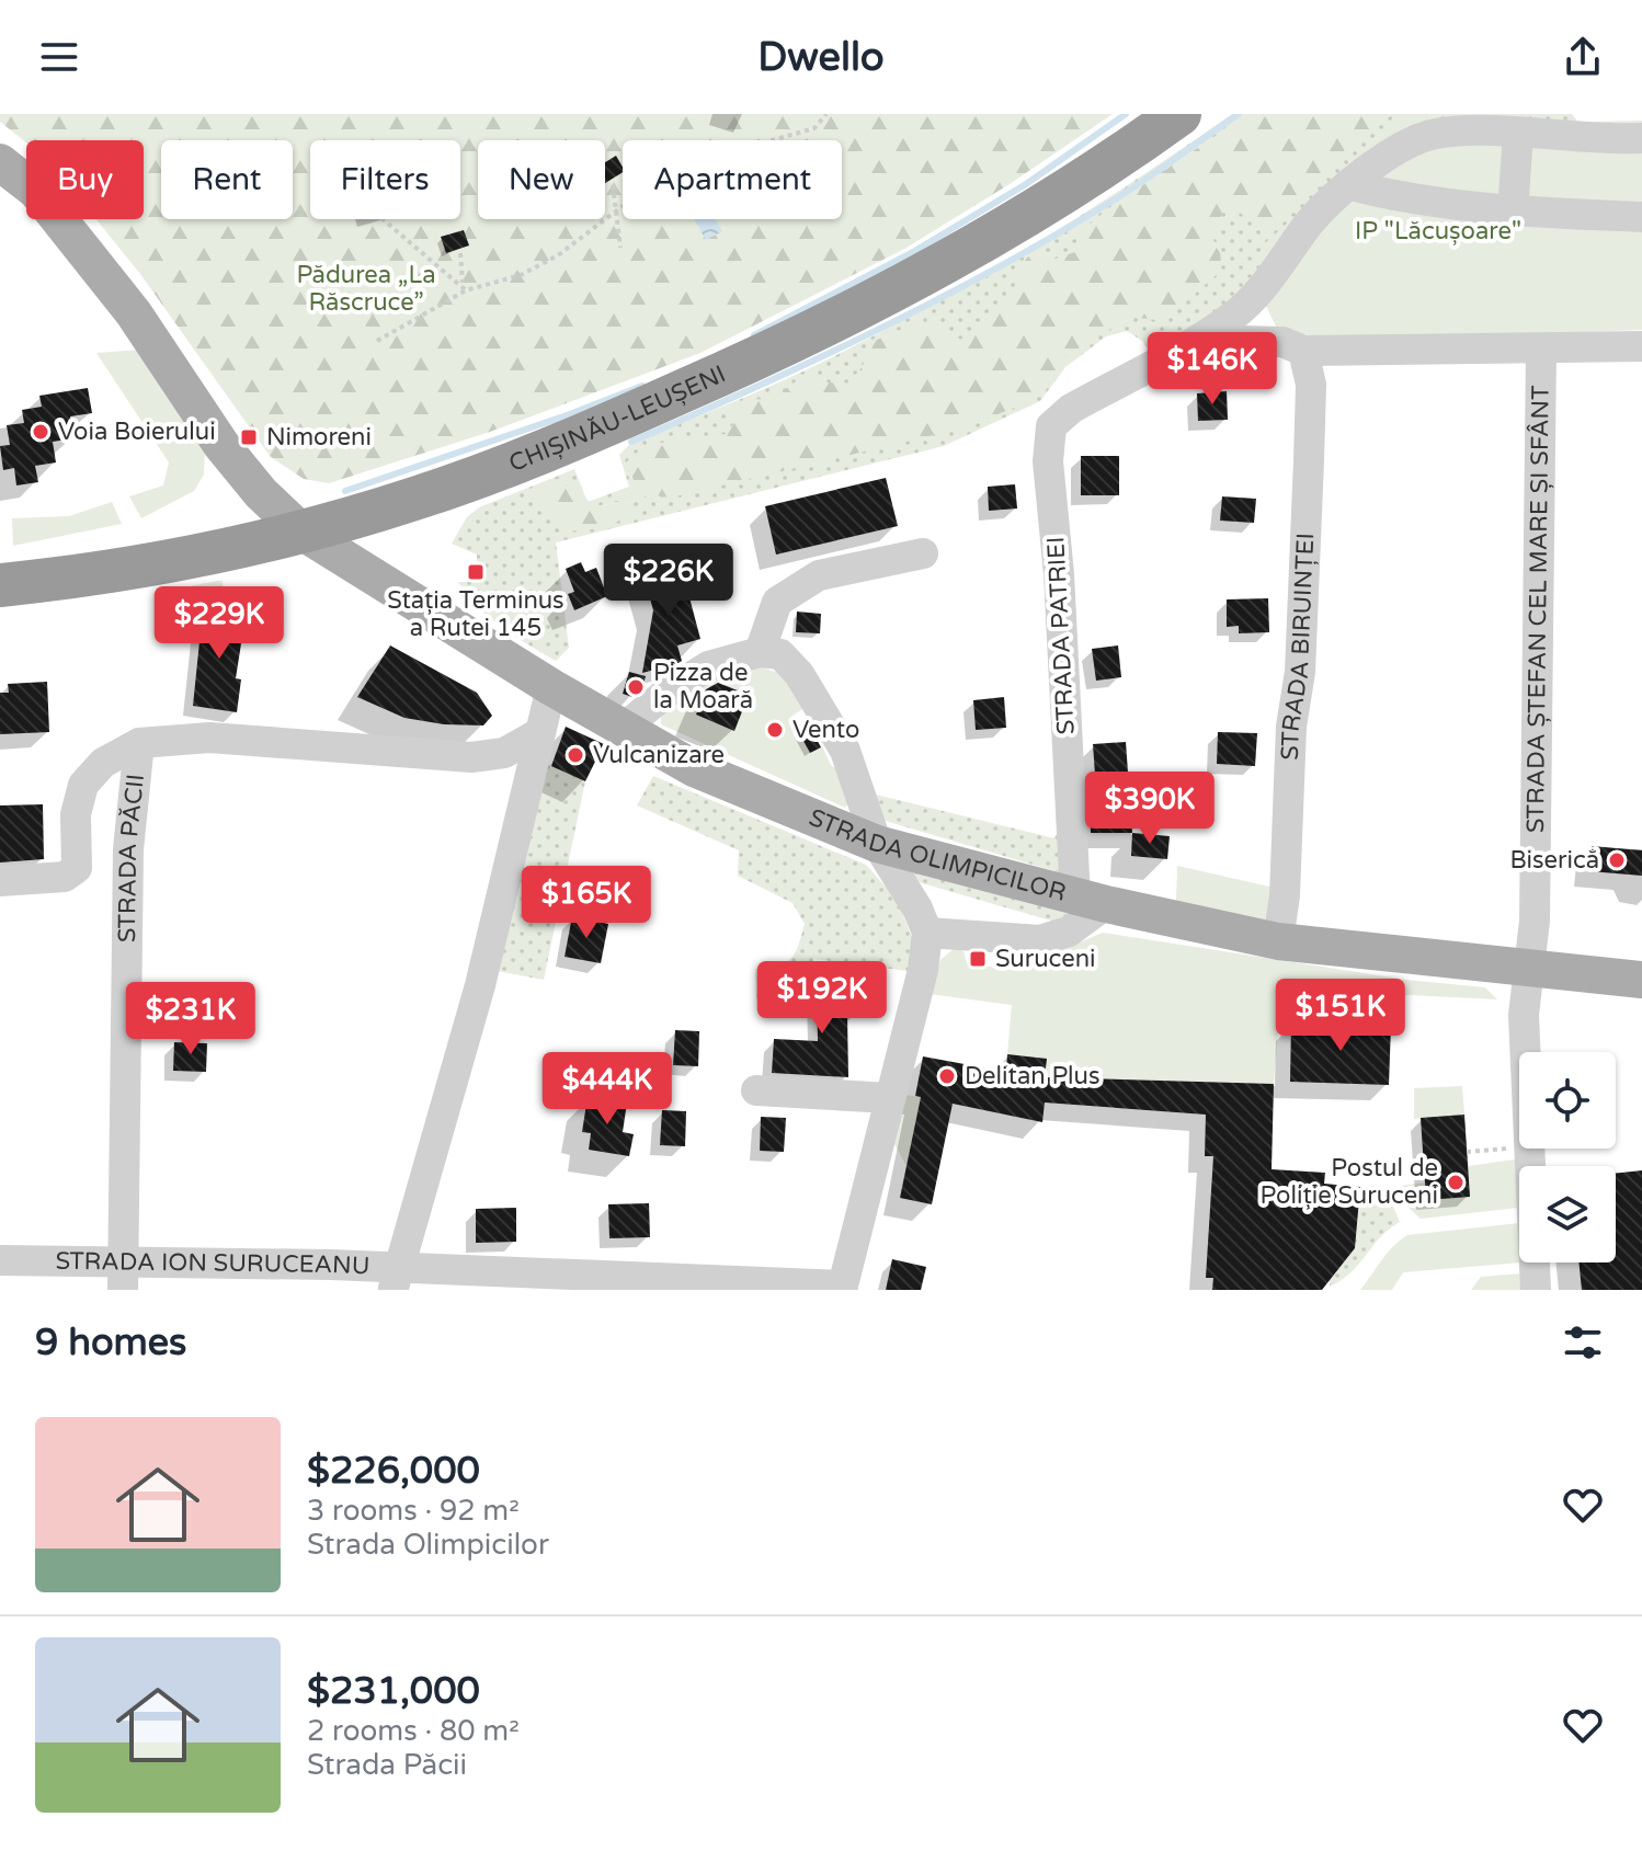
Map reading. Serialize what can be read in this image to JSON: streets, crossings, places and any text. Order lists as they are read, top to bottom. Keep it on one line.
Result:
{"streets":{"highway":["CHIȘINĂU-LEUȘENI"],"main road":["STRADA OLIMPICILOR"],"street":["STRADA ȘTEFAN CEL MARE ȘI SFÂNT","STRADA PATRIEI","STRADA BIRUINȚEI","STRADA PĂCII","STRADA ION SURUCEANU"]},"crossings":[["CHIȘINĂU-LEUȘENI","STRADA OLIMPICILOR"],["STRADA ȘTEFAN CEL MARE ȘI SFÂNT","STRADA OLIMPICILOR"],["STRADA PATRIEI","STRADA OLIMPICILOR"],["STRADA BIRUINȚEI","STRADA OLIMPICILOR"],["STRADA PĂCII","STRADA ION SURUCEANU"]],"parks":["IP \"Lăcușoare\"","Pădurea „La Răscruce”"],"places":{"other":["Voia Boierului","Pizza de la Moară","Vento","Vulcanizare","Biserică","Delitan Plus","Postul de Poliție Suruceni"],"transit":["Nimoreni","Stația Terminus a Rutei 145","Suruceni"]},"page":{"header":"Dwello","chip":["Buy","Rent","Filters","New","Apartment"],"price":["$146K","$226K","$229K","$390K","$165K","$192K","$151K","$231K","$444K"],"heading":"9 homes","list":[{"name":"$226,000","note":"3 rooms · 92 m² · Strada Olimpicilor"},{"name":"$231,000","note":"2 rooms · 80 m² · Strada Păcii"}]}}
